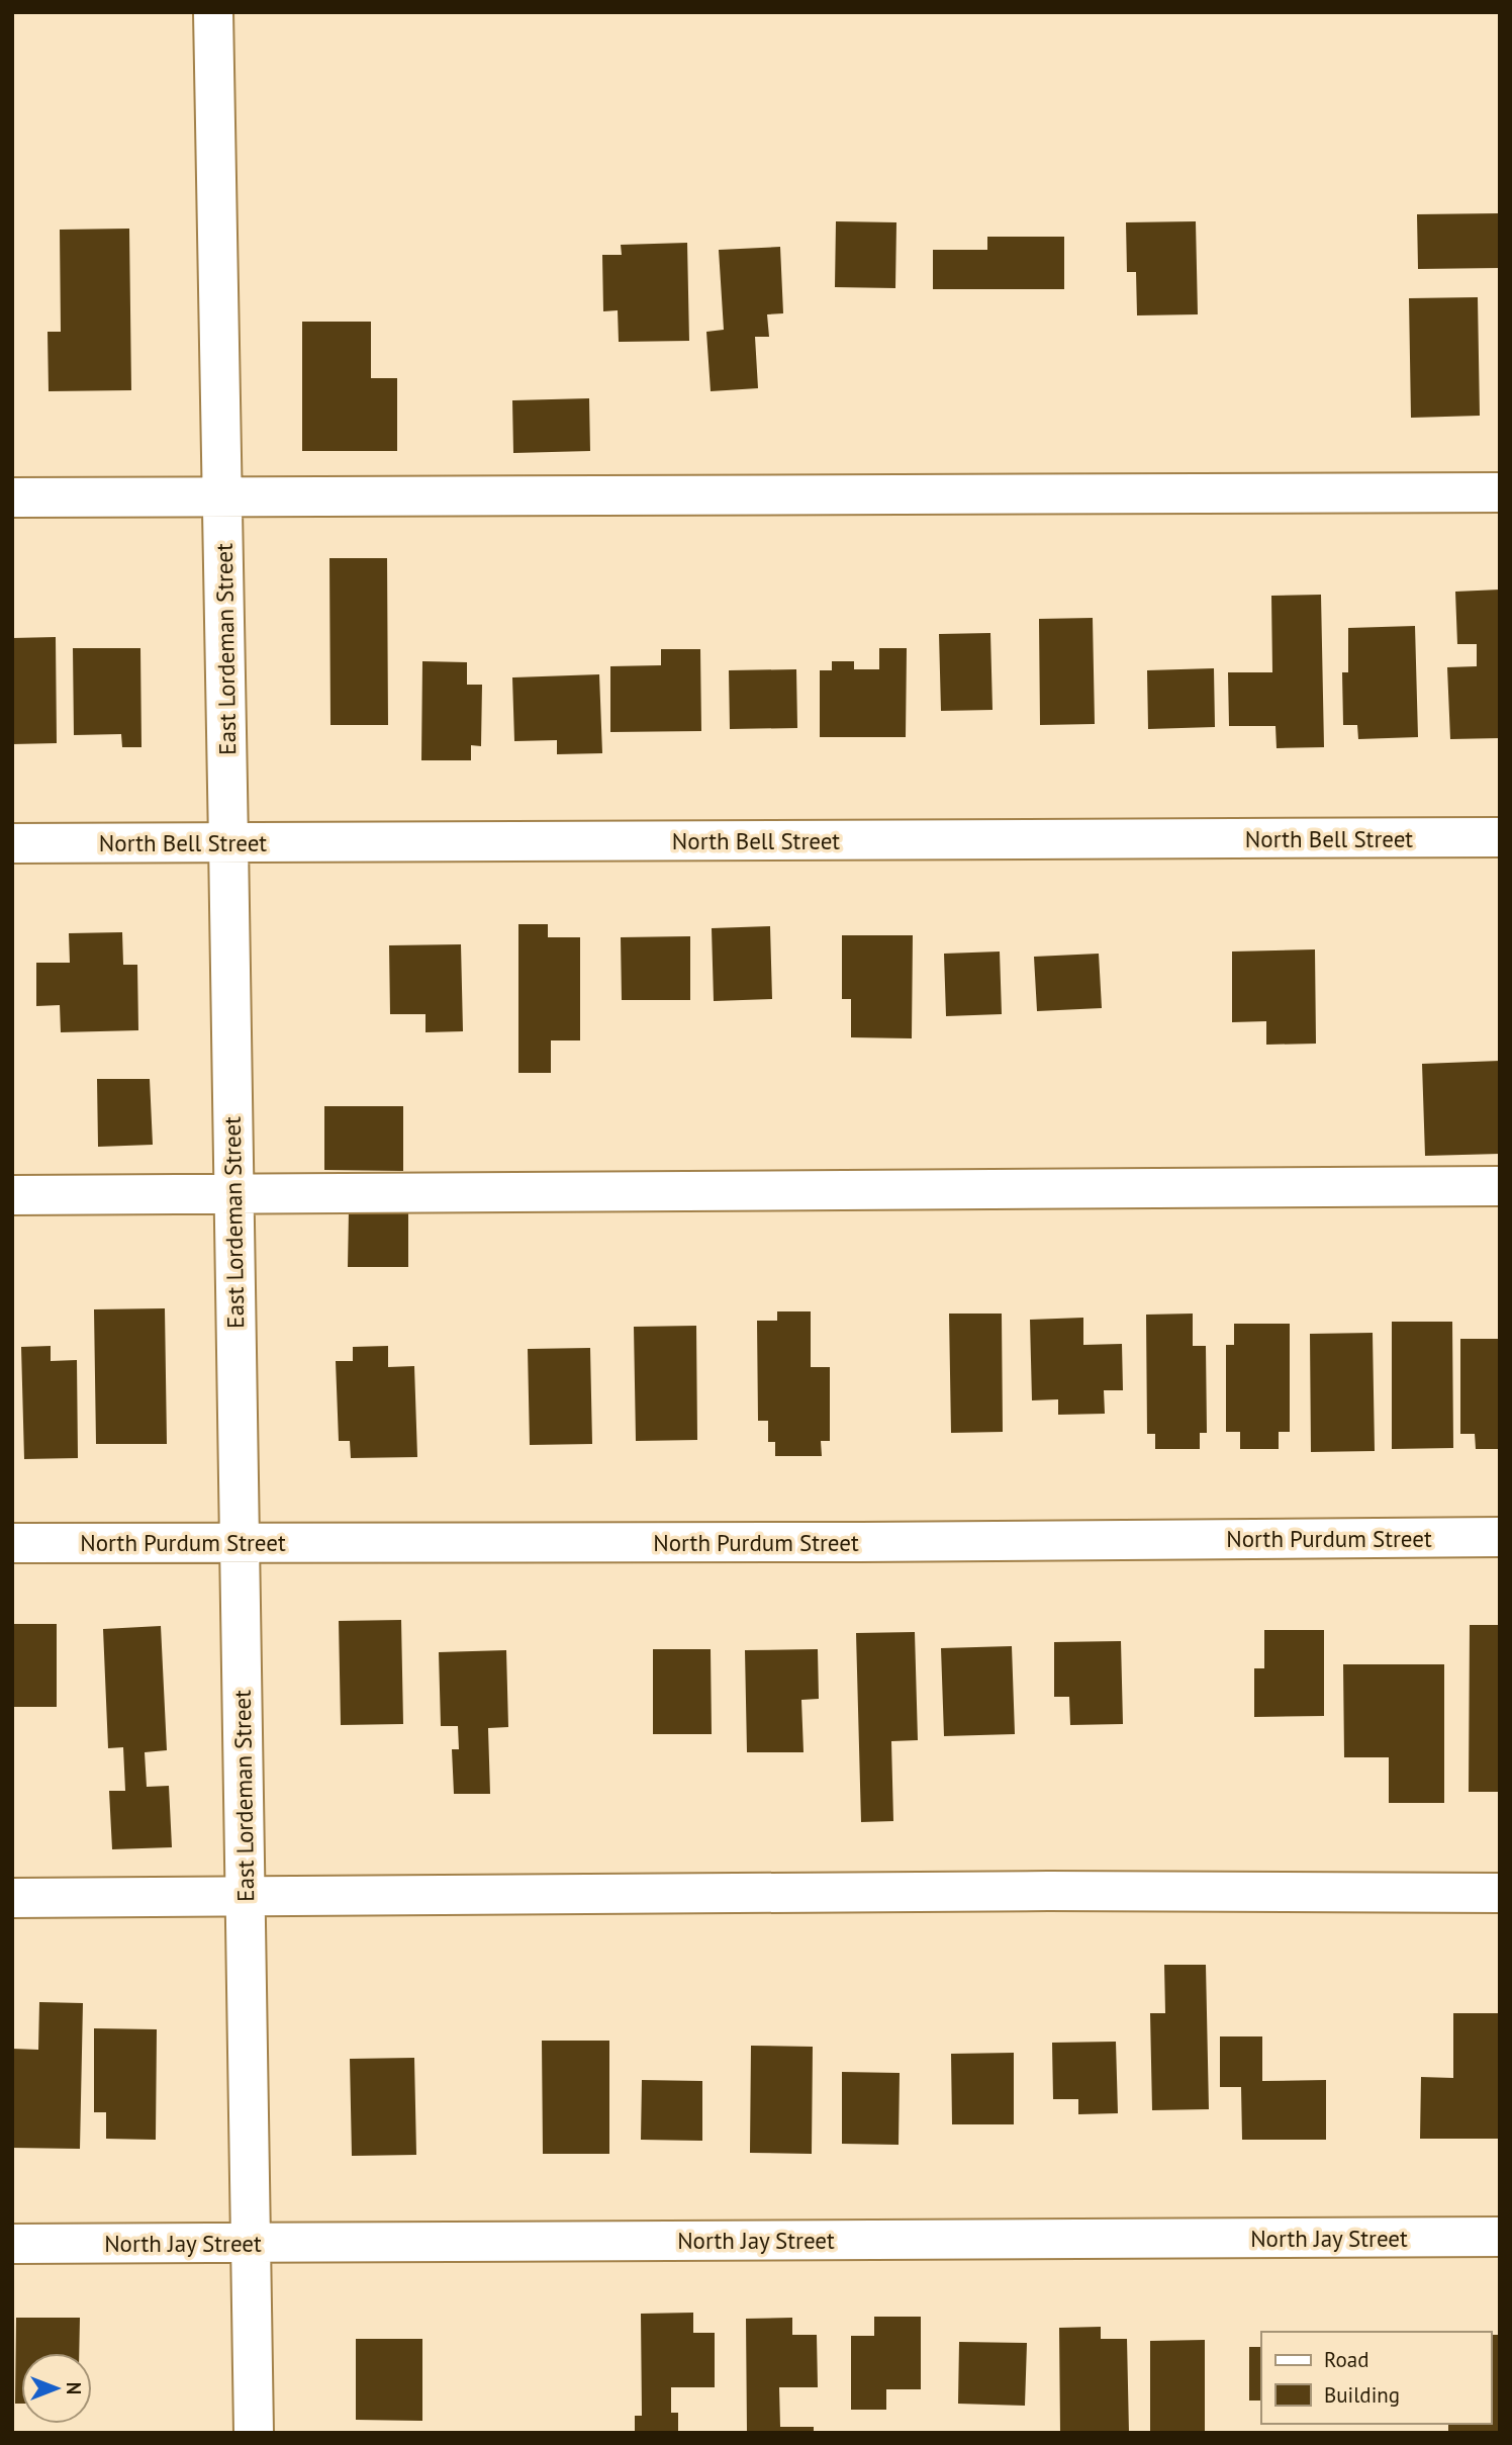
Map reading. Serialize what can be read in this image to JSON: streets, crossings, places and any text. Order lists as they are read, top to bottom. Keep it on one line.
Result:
{"streets":{"street":["East Lordeman Street","North Bell Street","North Purdum Street","North Jay Street"]},"crossings":[["East Lordeman Street","North Bell Street"],["East Lordeman Street","North Purdum Street"],["East Lordeman Street","North Jay Street"]],"legend":["Road","Building"],"north":"right"}
